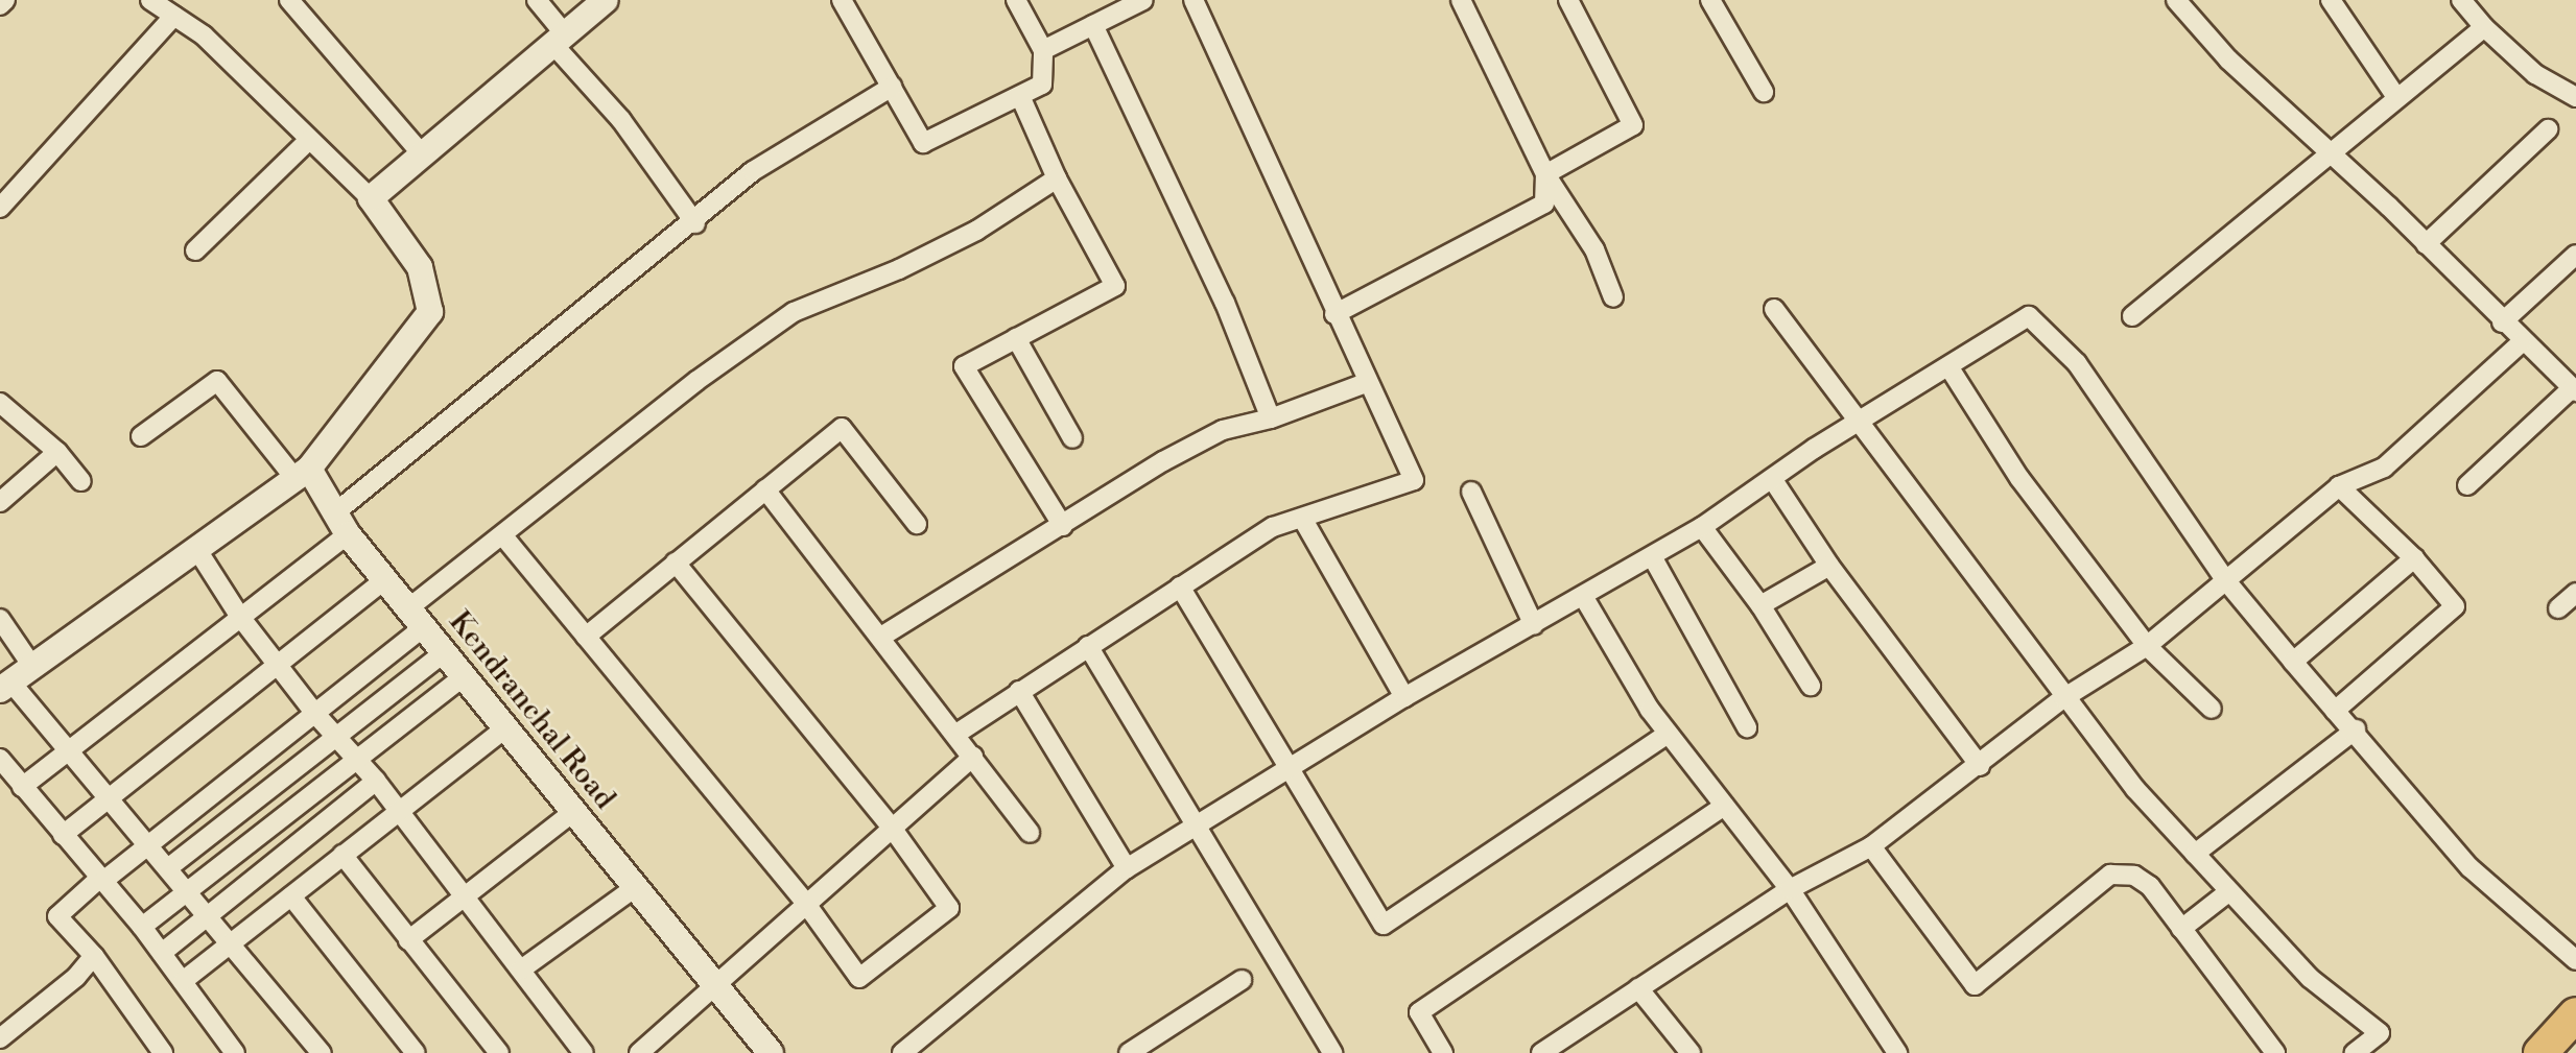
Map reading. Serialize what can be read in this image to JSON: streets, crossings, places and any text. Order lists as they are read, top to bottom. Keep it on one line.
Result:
{"streets":{"street":["Kendranchal Road"]}}
